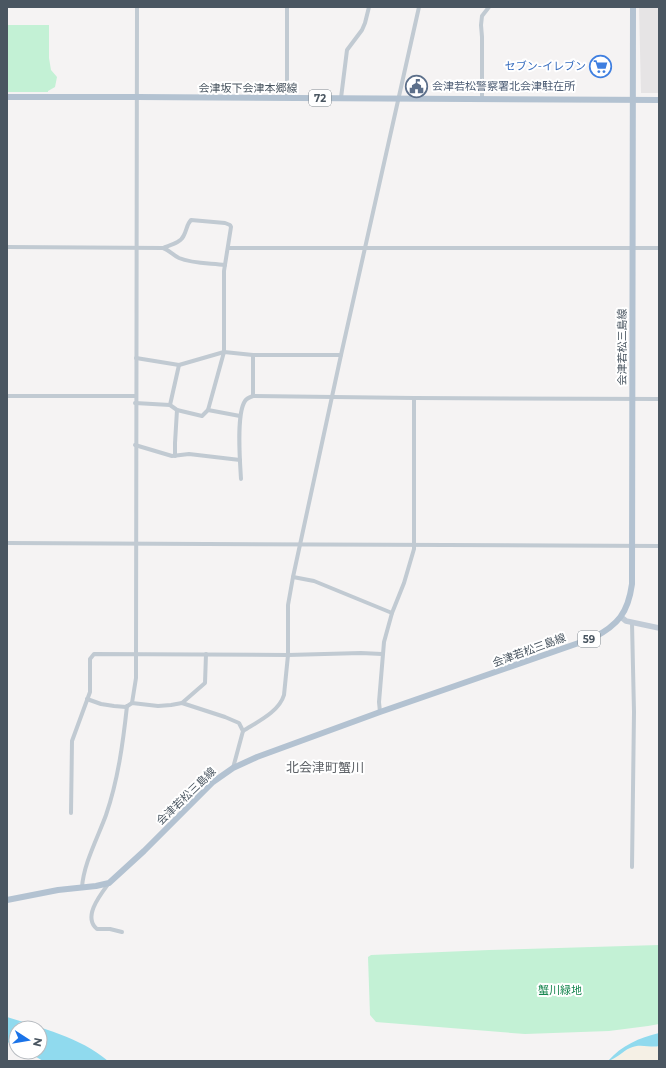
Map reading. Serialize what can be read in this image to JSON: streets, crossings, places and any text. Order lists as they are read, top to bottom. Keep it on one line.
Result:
{"streets":{"main road":["会津坂下会津本郷線","72","会津若松三島線","59"]},"crossings":[["会津坂下会津本郷線","72"],["会津坂下会津本郷線","会津若松三島線"],["72","会津若松三島線"]],"districts":["北会津町蟹川"],"parks":["蟹川緑地"],"places":{"supermarket":["セブン-イレブン"],"public building":["会津若松警察署北会津駐在所"]},"north":"right"}
